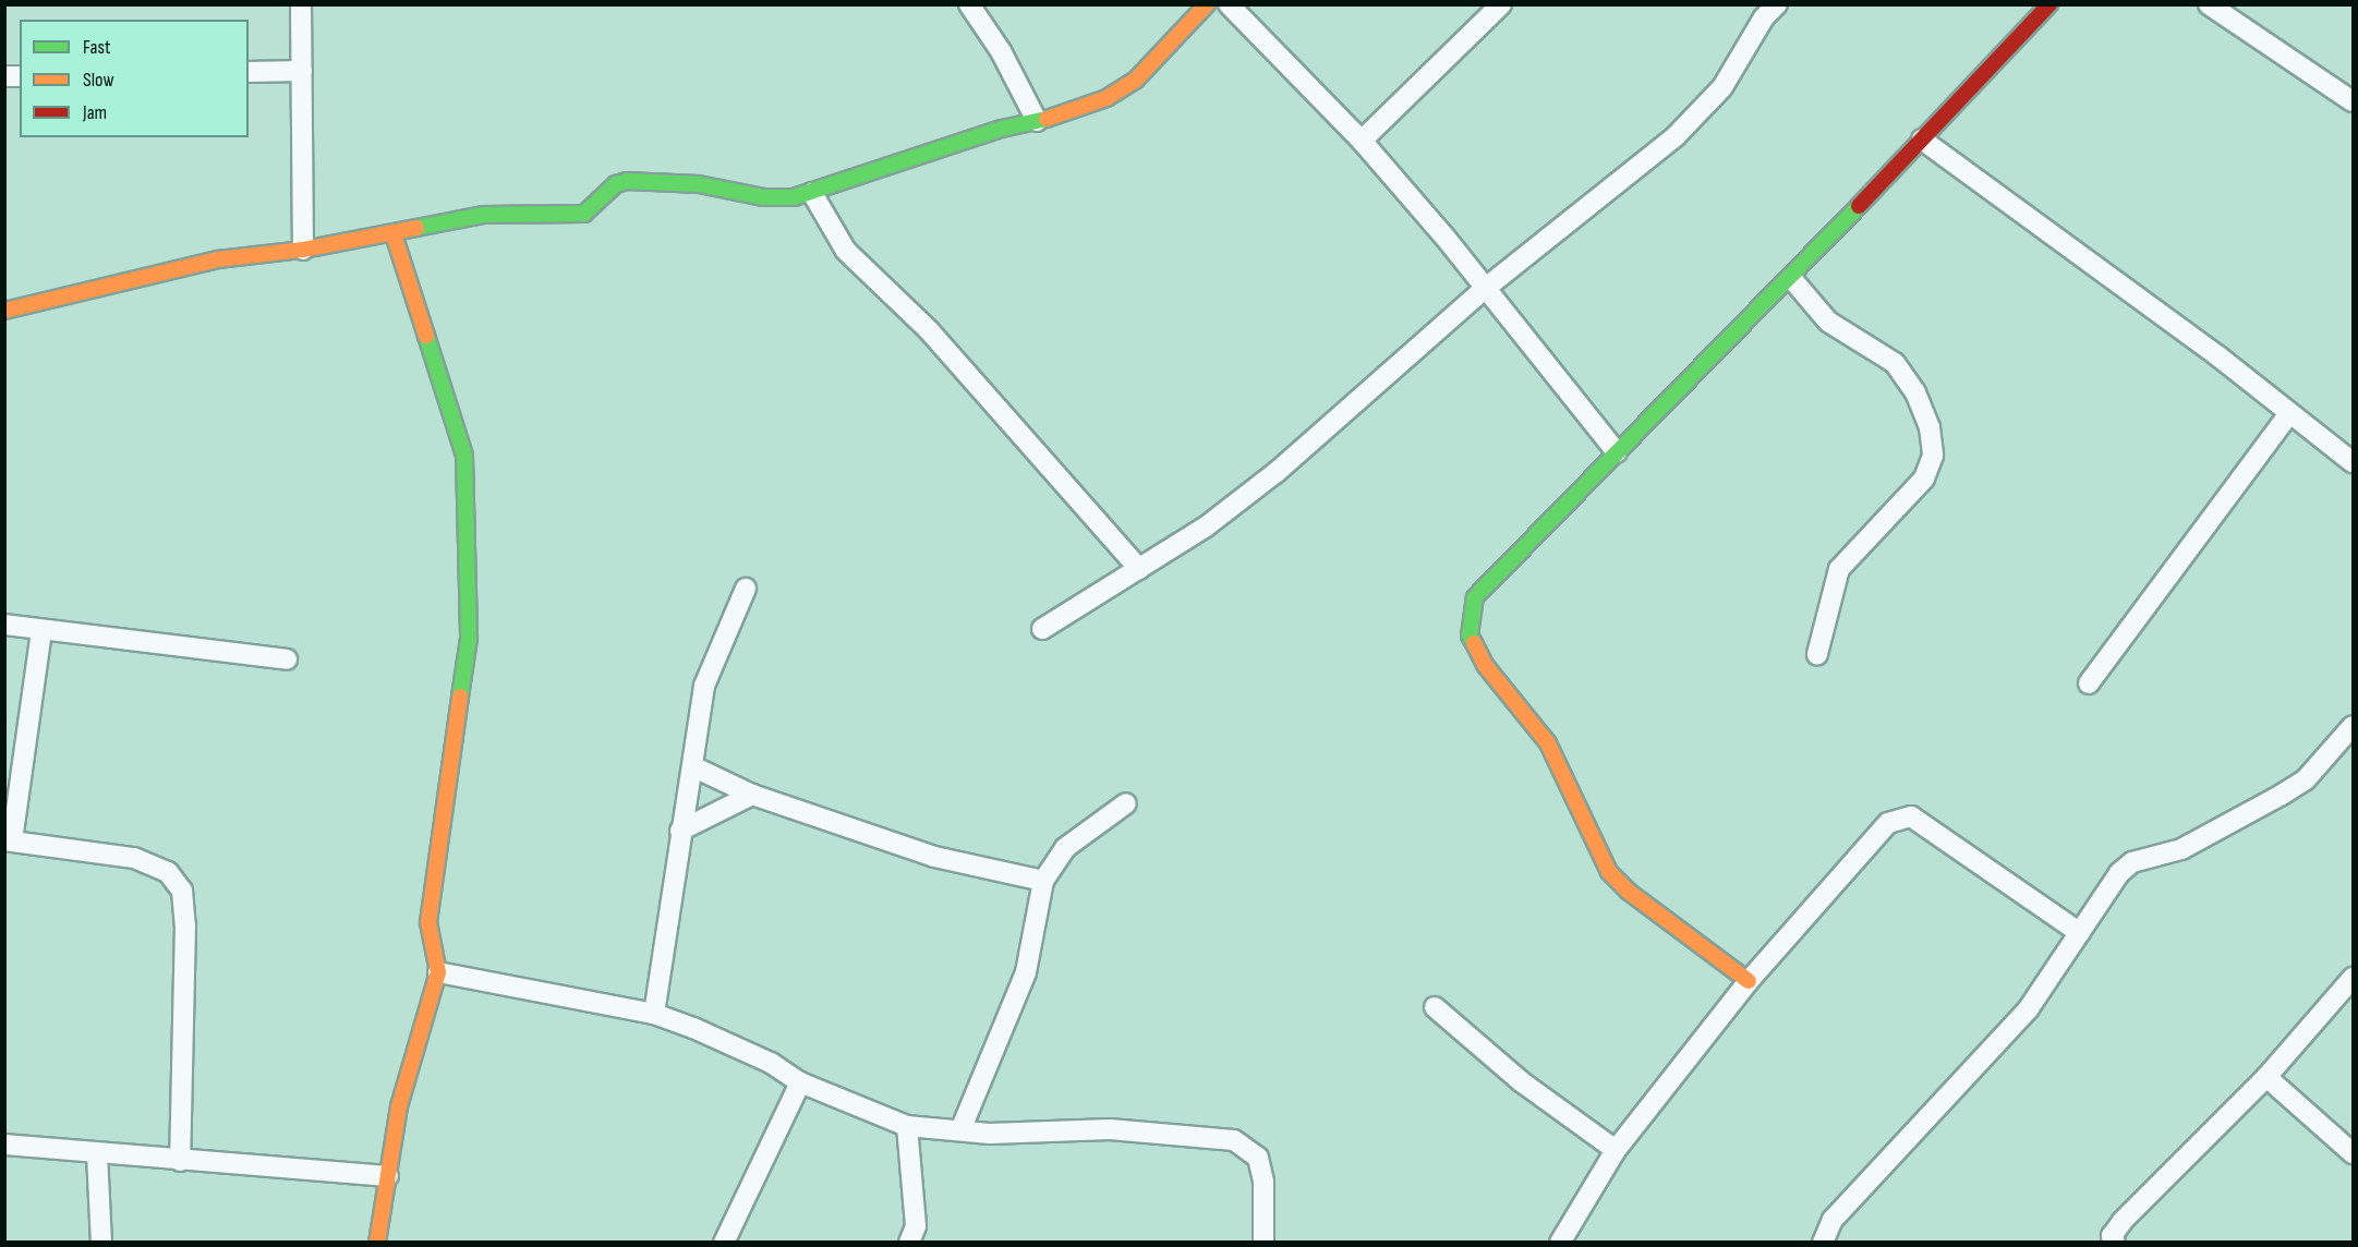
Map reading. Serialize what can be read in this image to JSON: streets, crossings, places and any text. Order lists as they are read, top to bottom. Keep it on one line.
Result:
{"legend":["Fast","Slow","Jam"]}
